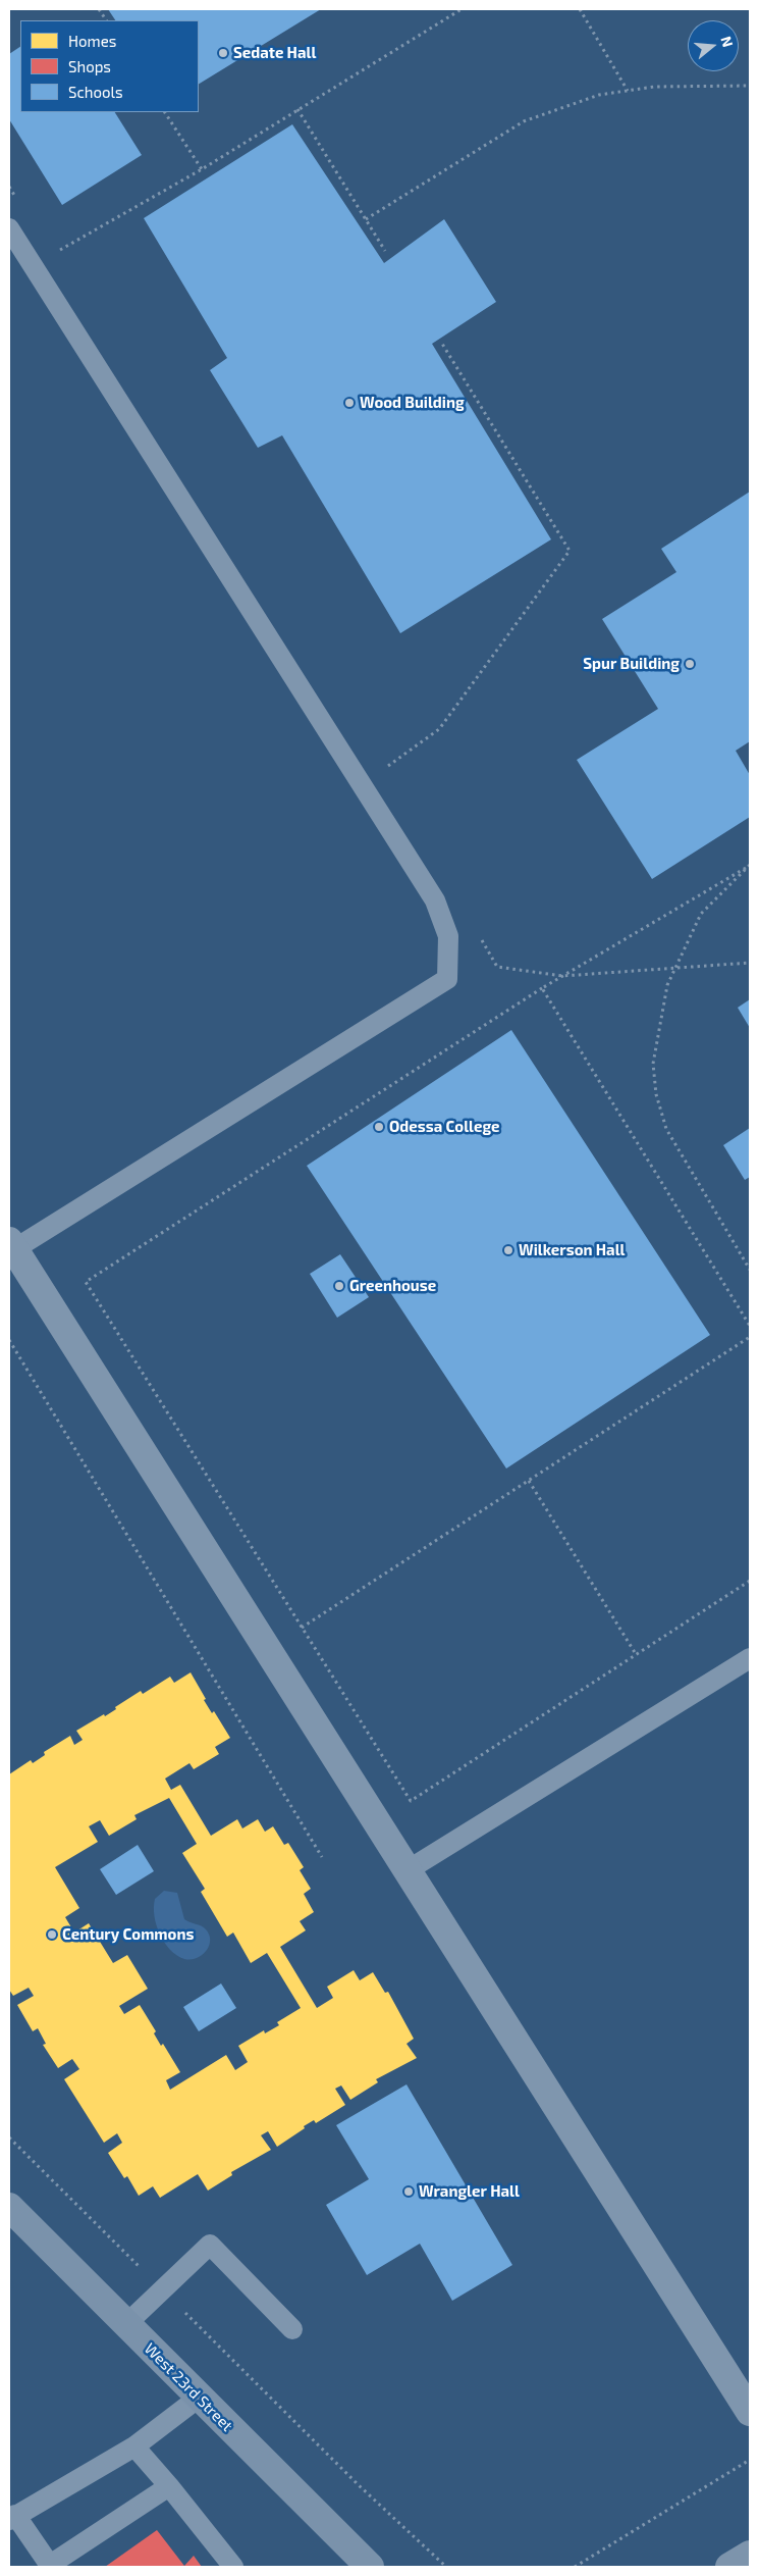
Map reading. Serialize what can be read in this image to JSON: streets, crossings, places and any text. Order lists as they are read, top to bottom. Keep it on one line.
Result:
{"streets":{"street":["West 23rd Street"]},"places":["Sedate Hall","Wood Building","Spur Building","Odessa College","Wilkerson Hall","Greenhouse","Century Commons","Wrangler Hall"],"legend":["Homes","Shops","Schools"],"north":"right"}
